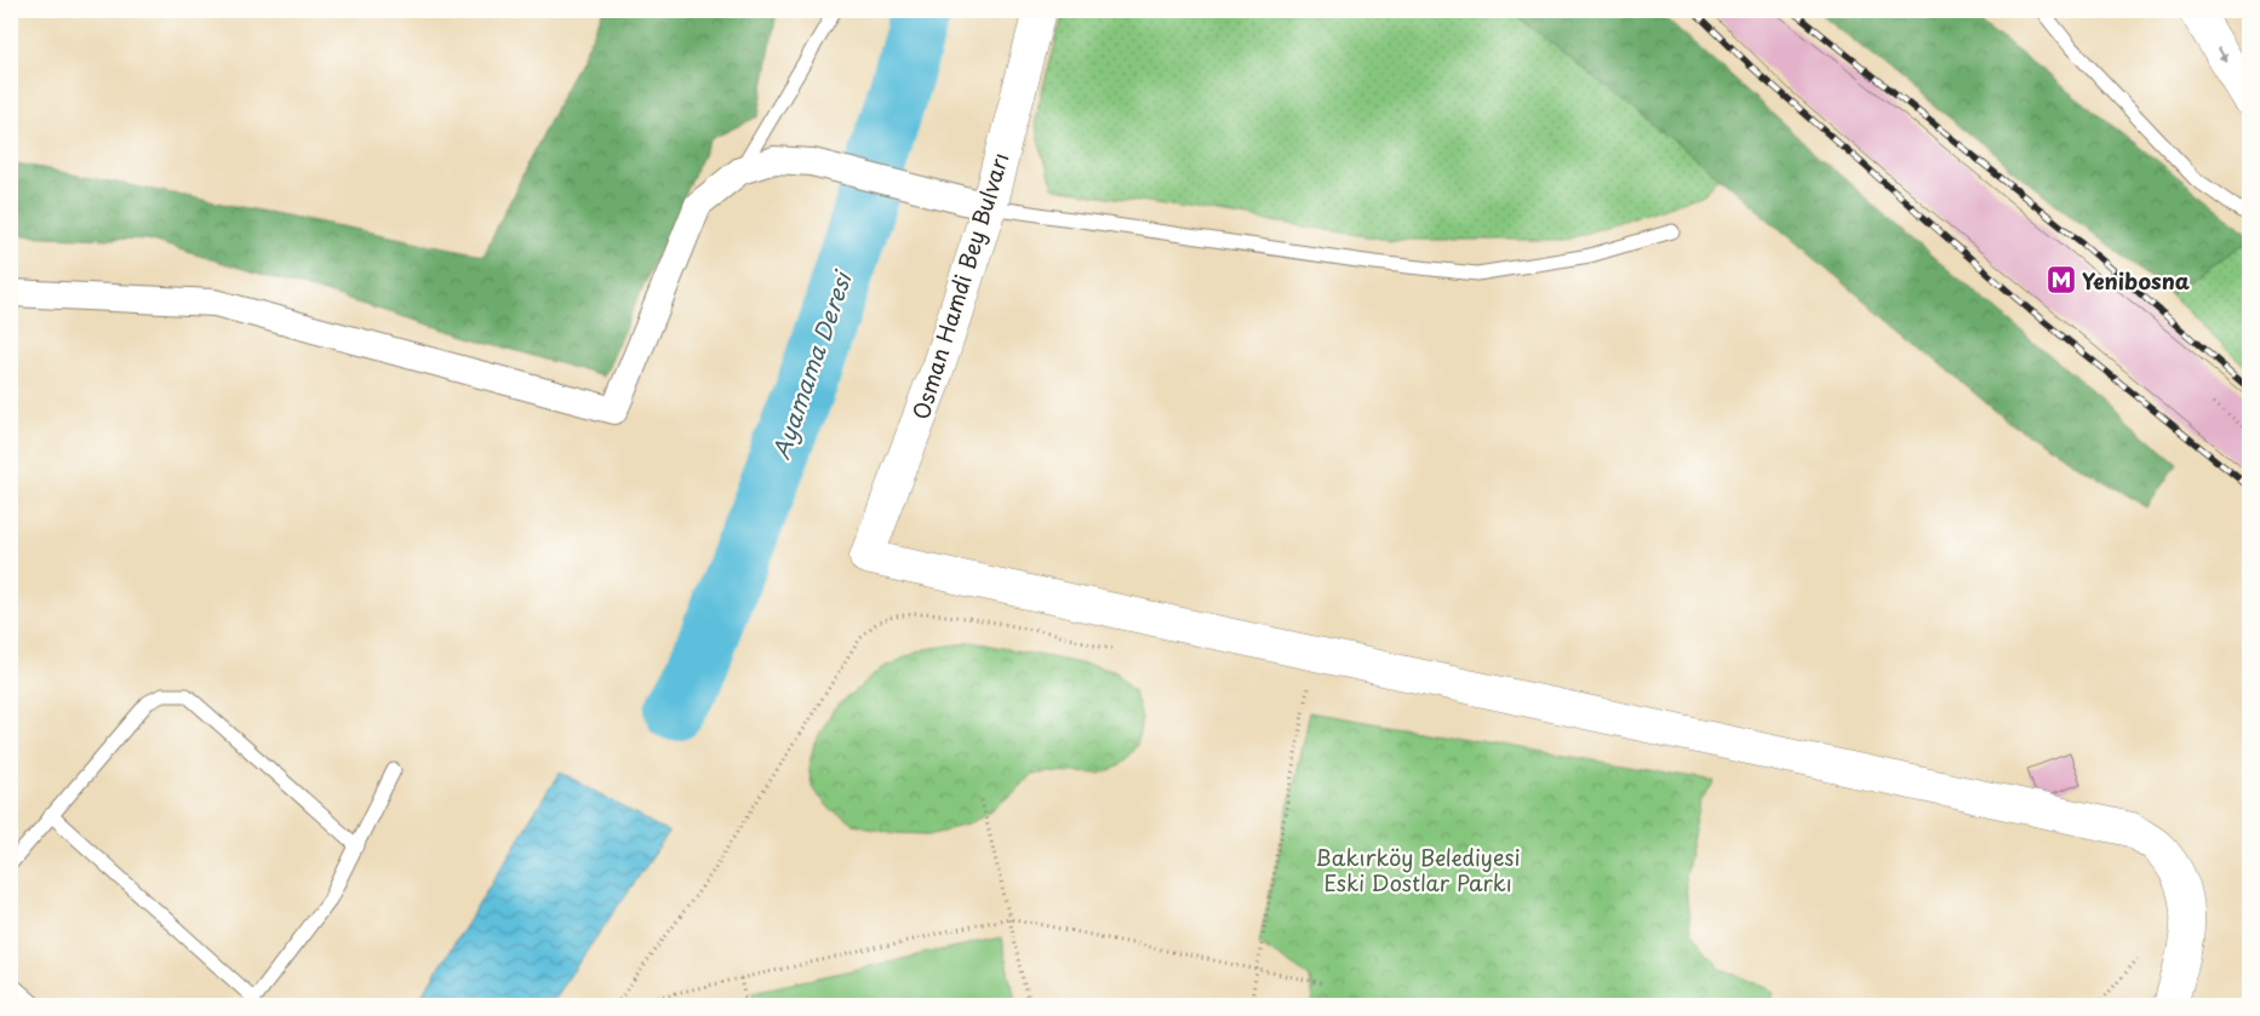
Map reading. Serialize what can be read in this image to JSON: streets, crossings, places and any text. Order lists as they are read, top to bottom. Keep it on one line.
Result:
{"streets":{"street":["Osman Hamdi Bey Bulvarı"]},"water":["Ayamama Deresi"],"parks":["Bakırköy Belediyesi Eski Dostlar Parkı"],"places":{"metro station":["Yenibosna"]}}
